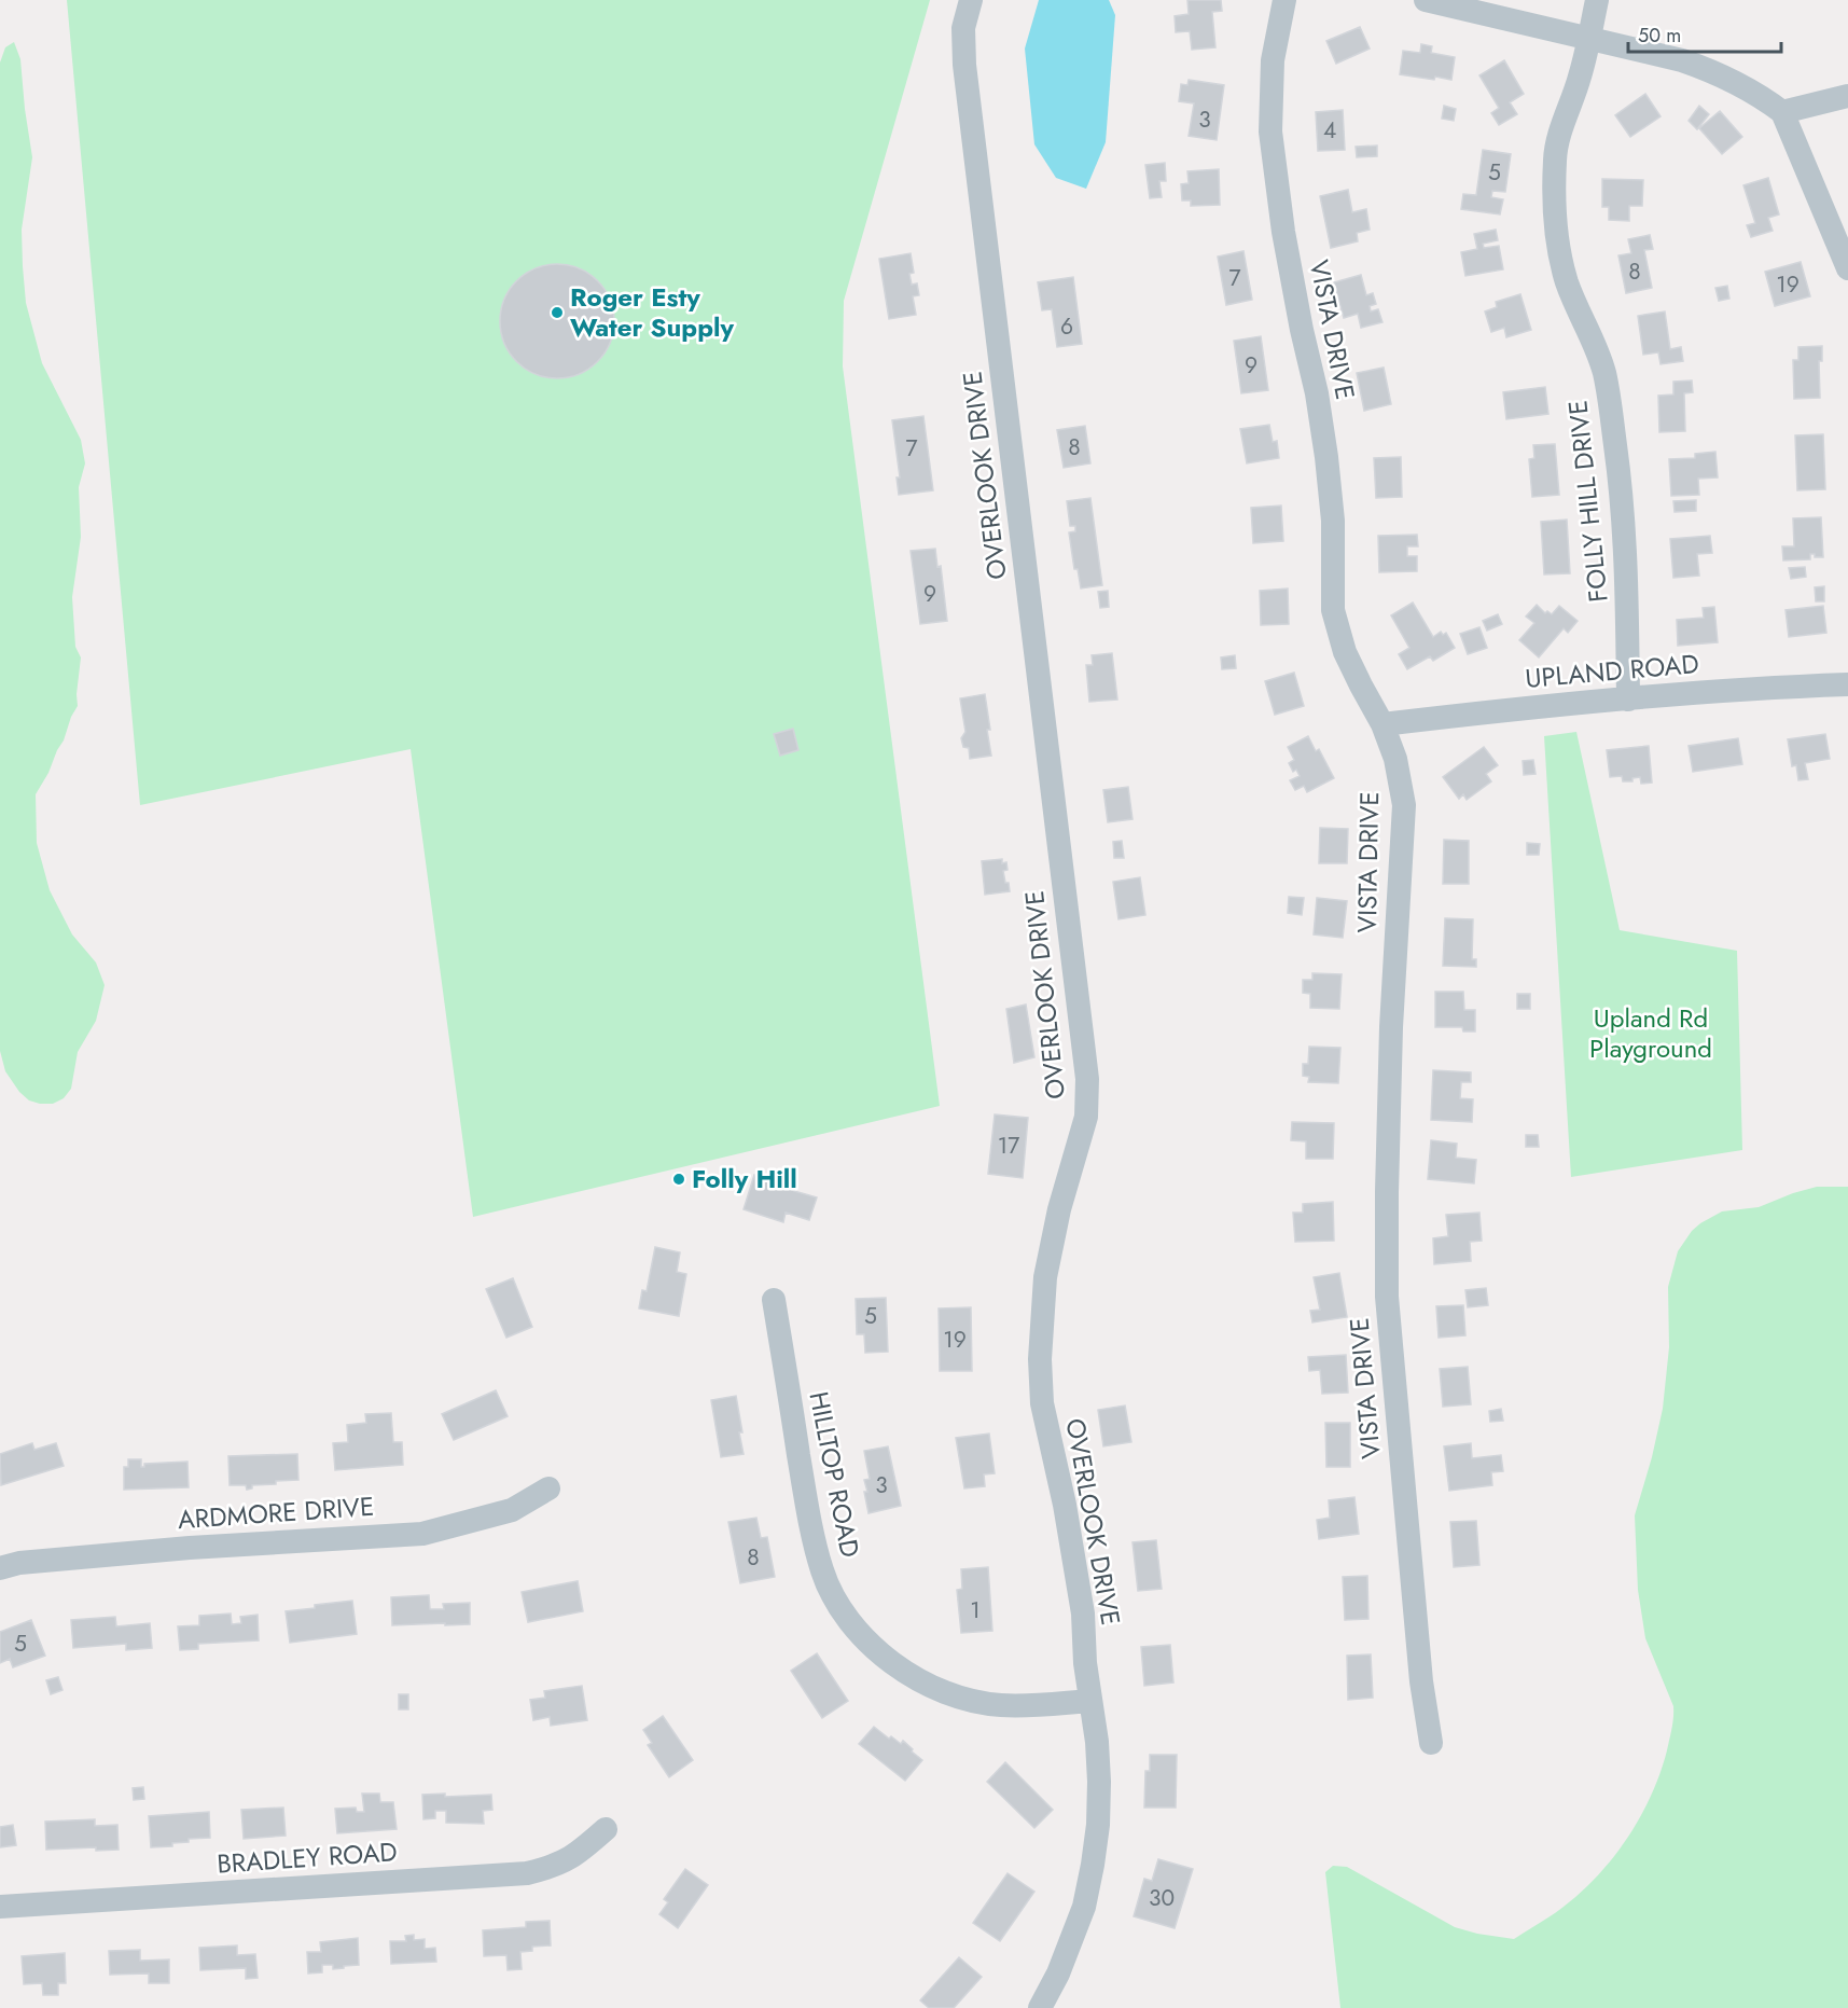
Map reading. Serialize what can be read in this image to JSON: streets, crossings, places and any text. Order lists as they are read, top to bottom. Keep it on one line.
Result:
{"streets":{"street":["VISTA DRIVE","OVERLOOK DRIVE","FOLLY HILL DRIVE","UPLAND ROAD","HILLTOP ROAD","ARDMORE DRIVE","BRADLEY ROAD"]},"crossings":[["VISTA DRIVE","UPLAND ROAD"],["OVERLOOK DRIVE","HILLTOP ROAD"],["FOLLY HILL DRIVE","UPLAND ROAD"]],"parks":["Upland Rd Playground"],"places":["Roger Esty Water Supply","Folly Hill"],"house_numbers":["3","4","5","8","7","19","6","9","8","7","9","17","5","19","3","8","1","5","30"],"scale_bar":"50 m"}
